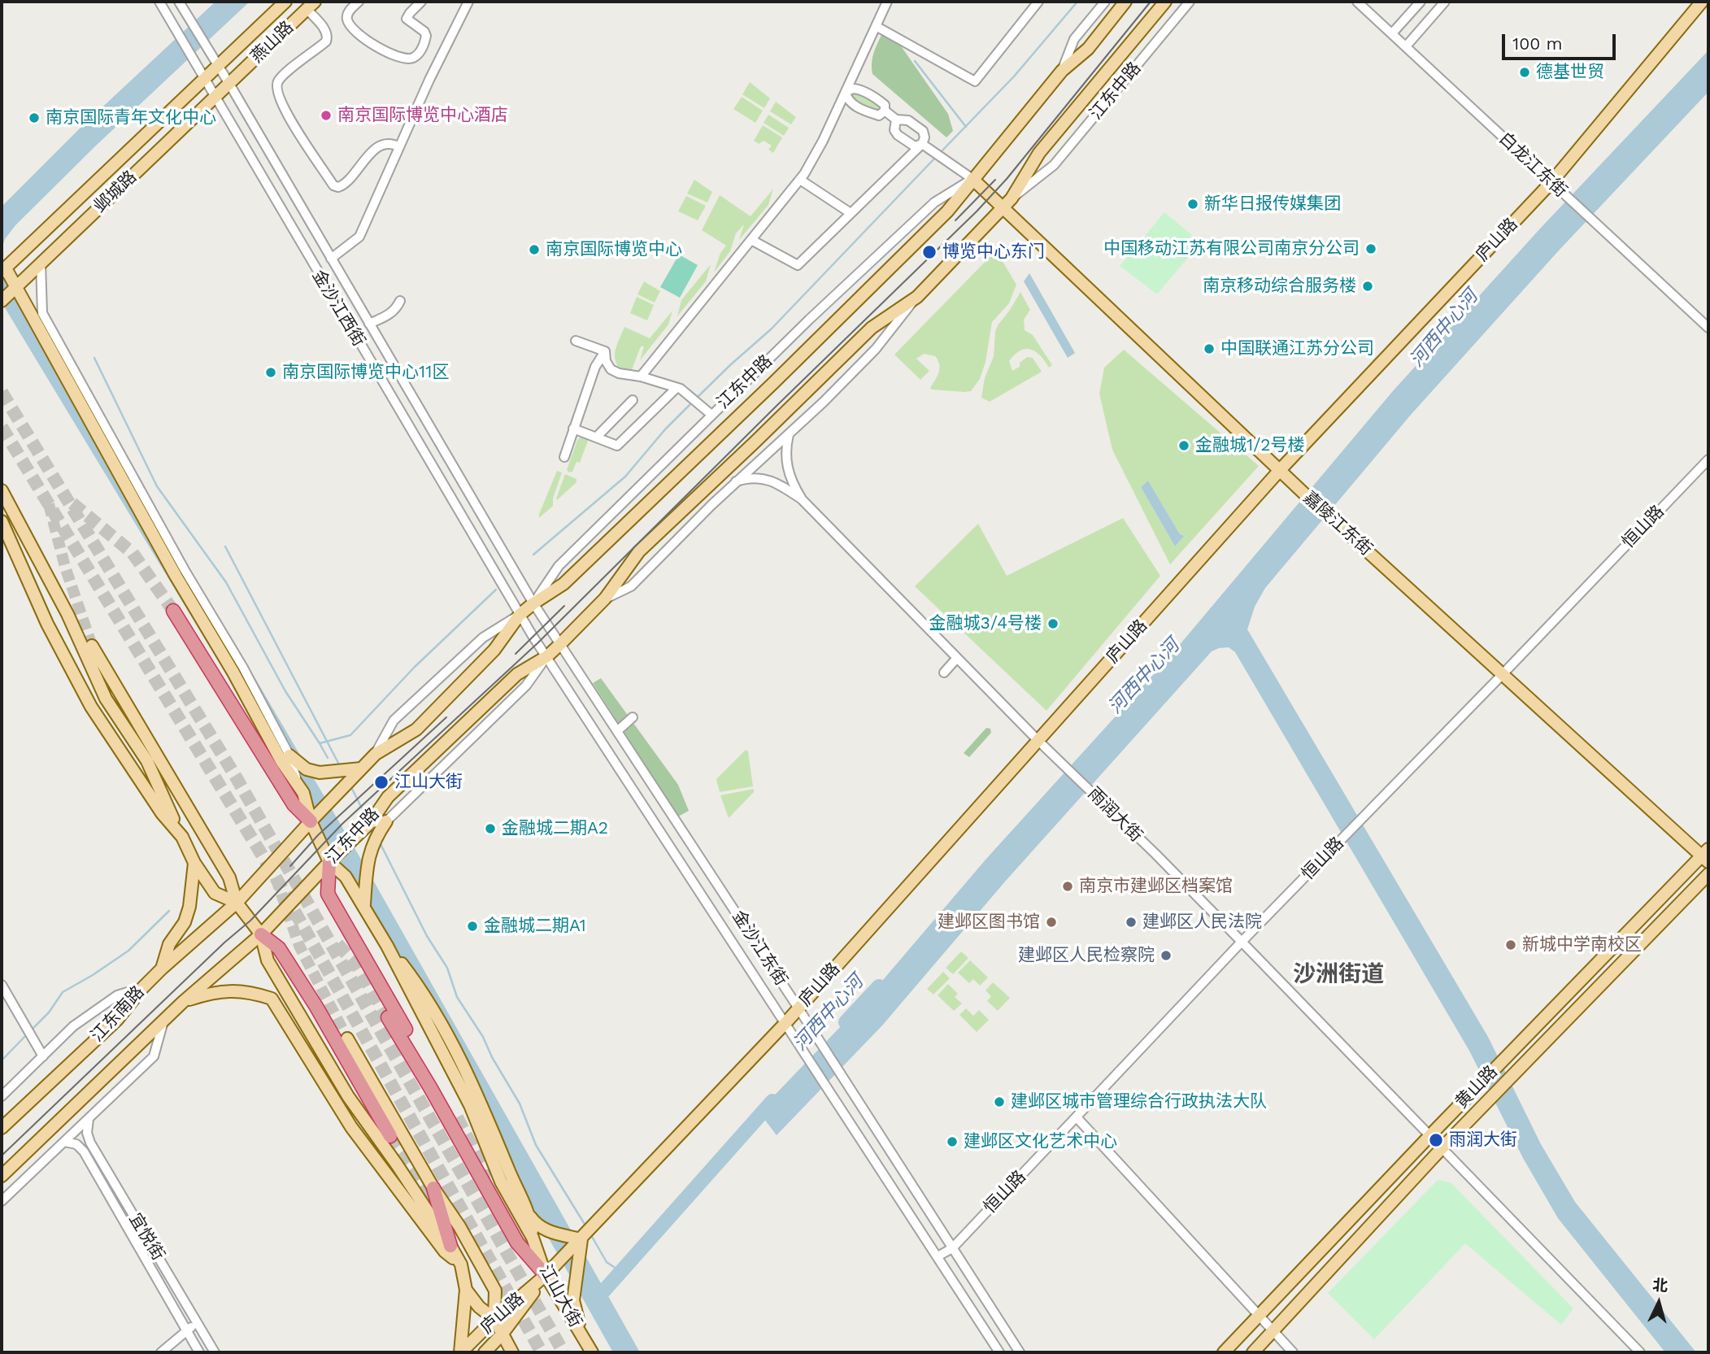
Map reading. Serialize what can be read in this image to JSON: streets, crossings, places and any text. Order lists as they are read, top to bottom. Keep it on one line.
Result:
{"streets":{"main road":["燕山路","江东中路","邺城路","庐山路","嘉陵江东街","江东南路","黄山路","江山大街"],"street":["白龙江东街","金沙江西街","恒山路","雨润大街","金沙江东街","宜悦街"]},"crossings":[["燕山路","邺城路"],["燕山路","金沙江西街"],["江东中路","金沙江西街"],["江东中路","嘉陵江东街"],["江东中路","金沙江东街"],["江东中路","江东南路"],["江东中路","江山大街"],["白龙江东街","庐山路"],["邺城路","金沙江西街"],["邺城路","江山大街"],["庐山路","嘉陵江东街"],["庐山路","雨润大街"],["庐山路","金沙江东街"],["庐山路","江山大街"],["金沙江西街","金沙江东街"],["嘉陵江东街","恒山路"],["嘉陵江东街","黄山路"],["恒山路","雨润大街"],["恒山路","金沙江东街"],["雨润大街","黄山路"]],"districts":["沙洲街道"],"water":["河西中心河"],"places":["德基世贸","南京国际博览中心酒店","南京国际青年文化中心","新华日报传媒集团","中国移动江苏有限公司南京分公司","南京国际博览中心","博览中心东门","南京移动综合服务楼","中国联通江苏分公司","南京国际博览中心11区","金融城1/2号楼","金融城3/4号楼","江山大街","金融城二期A2","南京市建邺区档案馆","建邺区图书馆","建邺区人民法院","金融城二期A1","新城中学南校区","建邺区人民检察院","建邺区城市管理综合行政执法大队","雨润大街","建邺区文化艺术中心"],"scale_bar":"100 m","north":"top"}
